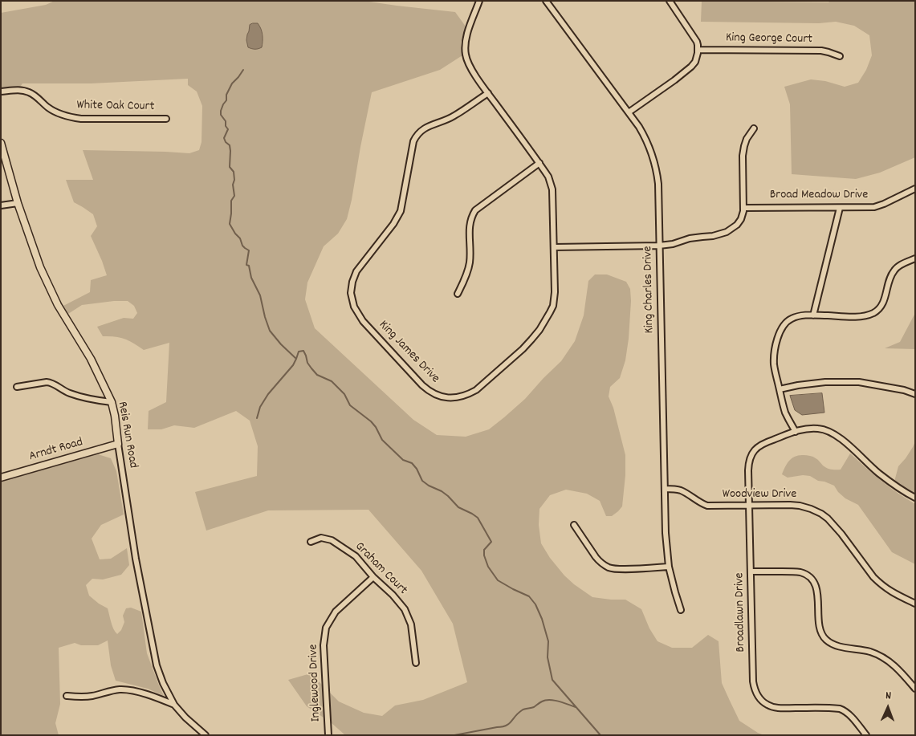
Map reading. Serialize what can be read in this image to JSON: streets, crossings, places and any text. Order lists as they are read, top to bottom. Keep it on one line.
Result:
{"streets":{"main road":["Reis Run Road","Arndt Road"],"street":["King George Court","White Oak Court","Broad Meadow Drive","King Charles Drive","King James Drive","Woodview Drive","Graham Court","Broadlawn Drive","Inglewood Drive"]},"crossings":[["King Charles Drive","Woodview Drive"],["Reis Run Road","Arndt Road"],["Woodview Drive","Broadlawn Drive"],["Graham Court","Inglewood Drive"]],"north":"top"}
